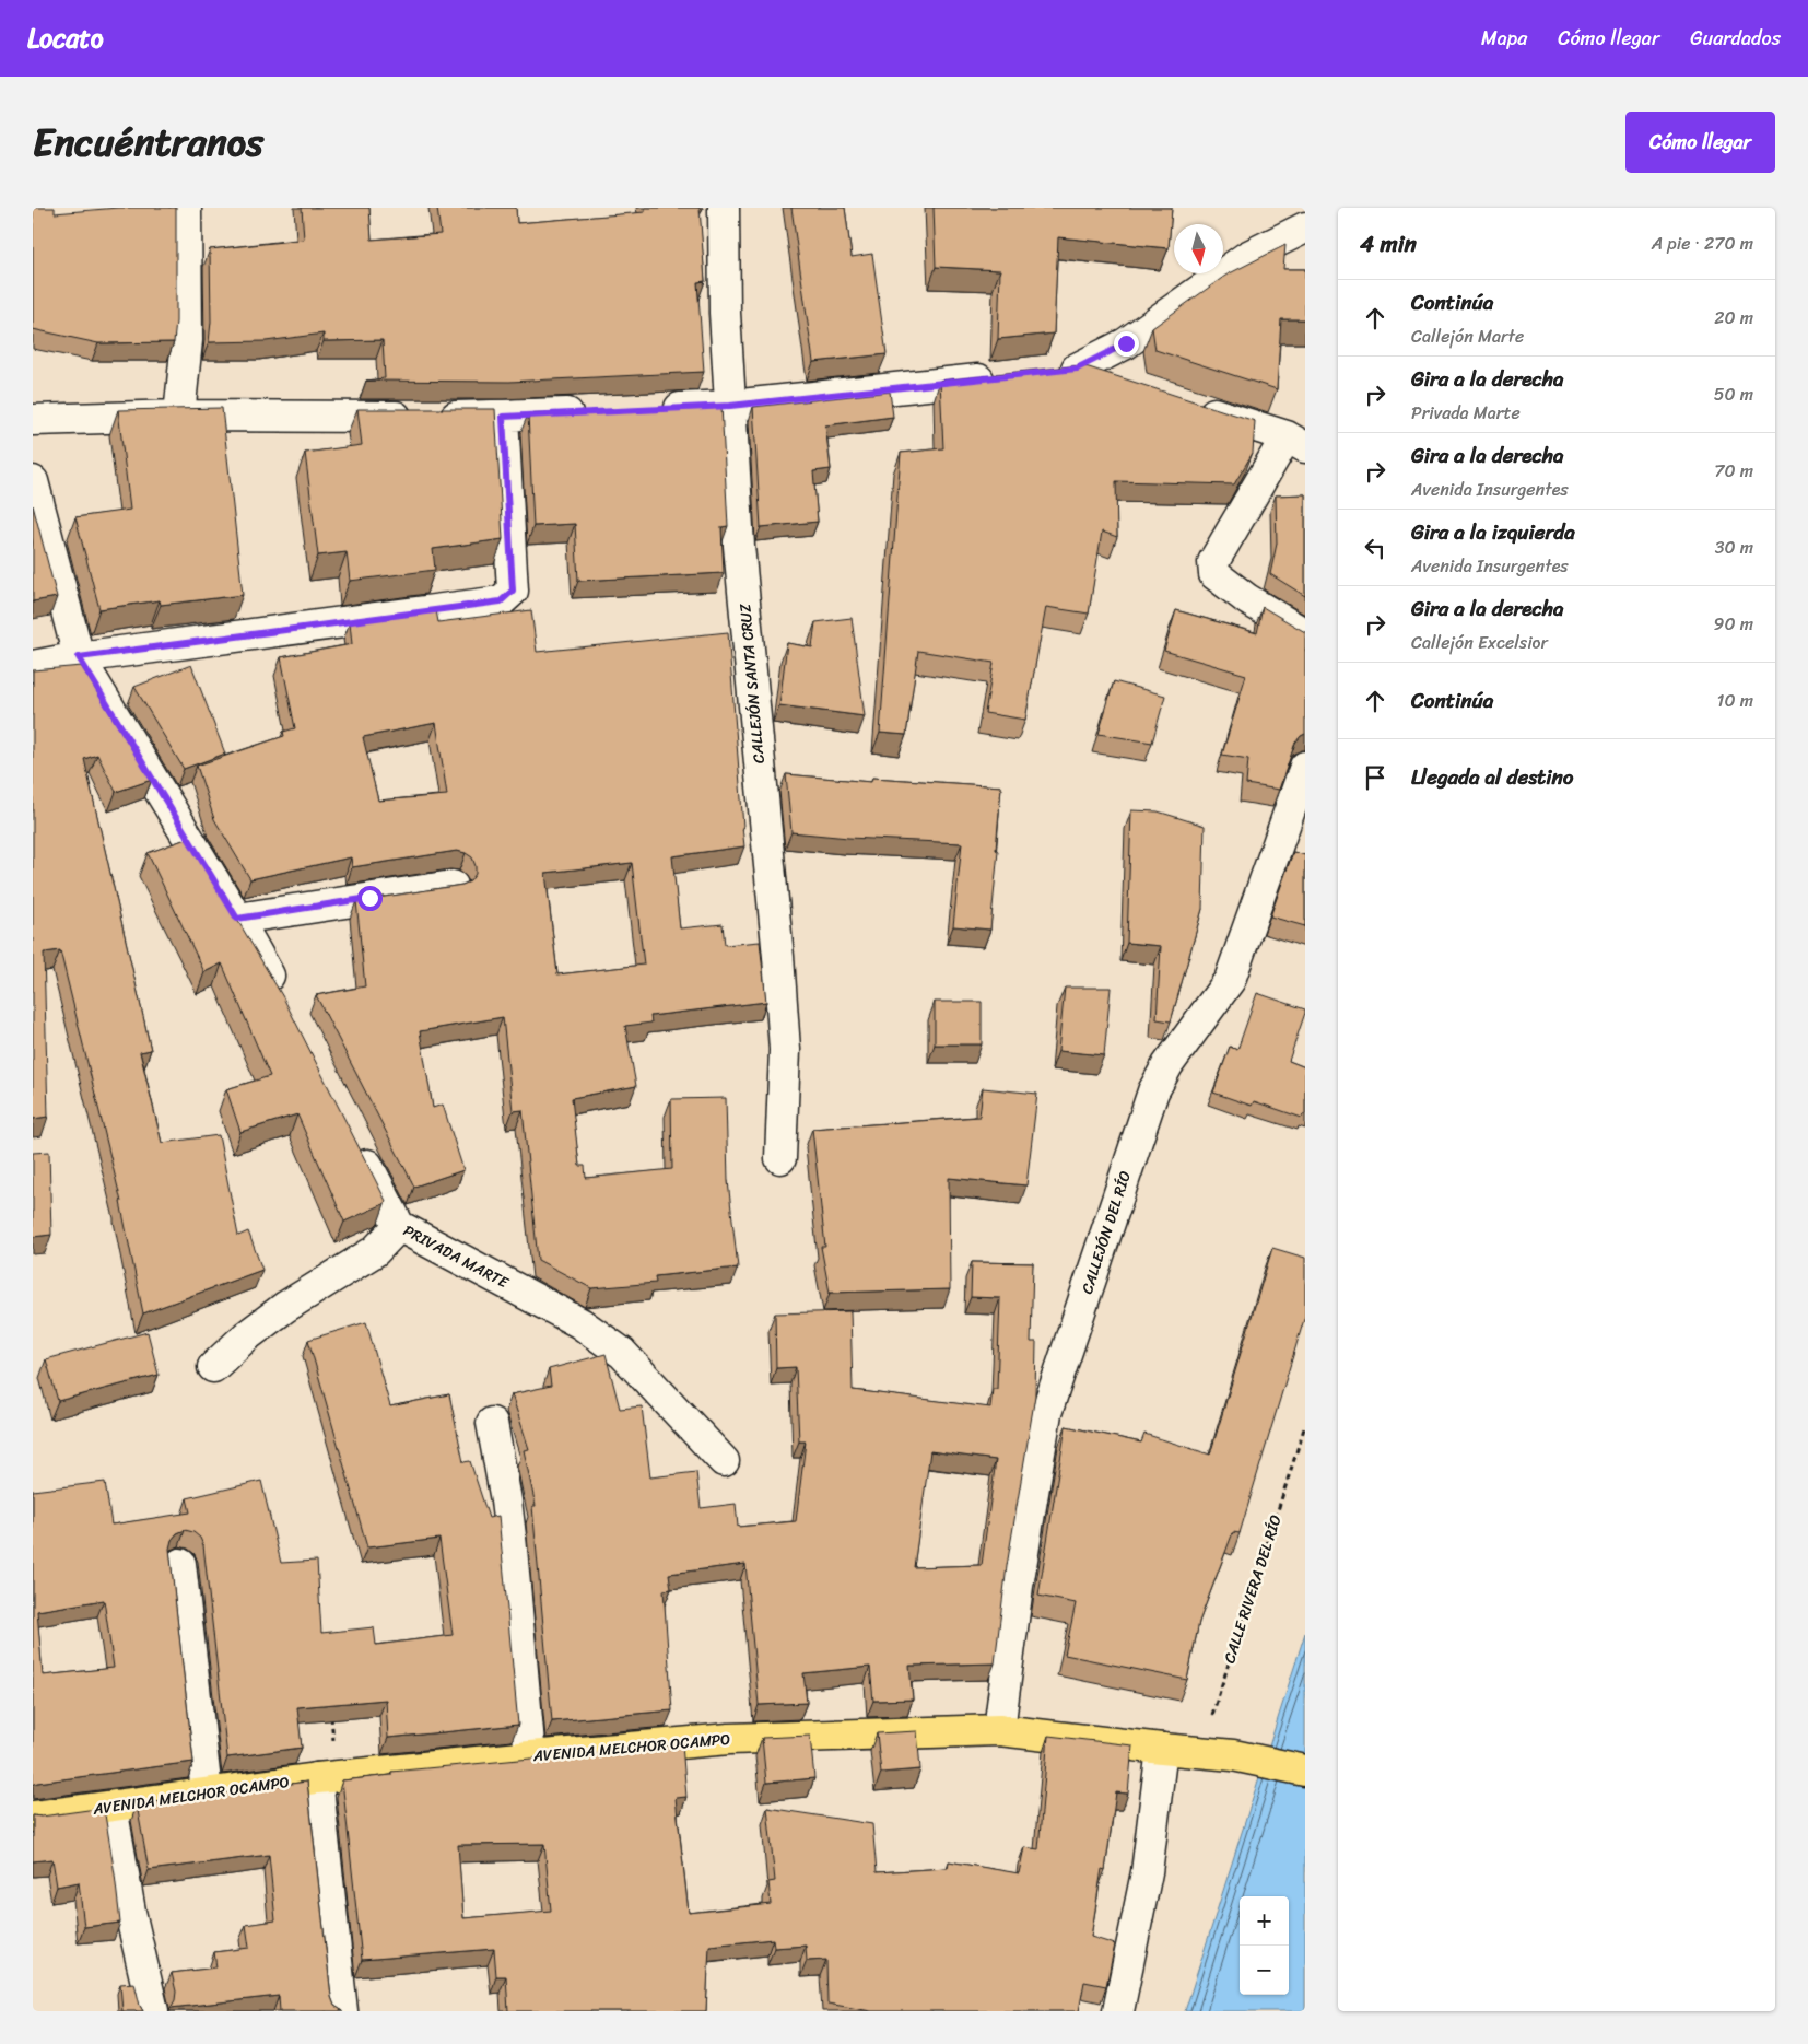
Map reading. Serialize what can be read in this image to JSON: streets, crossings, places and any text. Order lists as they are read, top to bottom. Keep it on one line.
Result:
{"streets":{"main road":["AVENIDA MELCHOR OCAMPO"],"street":["CALLEJÓN SANTA CRUZ","CALLEJÓN DEL RÍO","PRIVADA MARTE"],"path":["CALLE RIVERA DEL RÍO"]},"crossings":[["CALLEJÓN DEL RÍO","AVENIDA MELCHOR OCAMPO"],["CALLE RIVERA DEL RÍO","AVENIDA MELCHOR OCAMPO"]],"north":"bottom","page":{"header":"Locato","nav":["Mapa","Cómo llegar","Guardados"],"title":"Encuéntranos","buttons":"Cómo llegar","heading":["4 min","A pie · 270 m"],"list":[["Continúa","Callejón Marte","20 m"],["Gira a la derecha","Privada Marte","50 m"],["Gira a la derecha","Avenida Insurgentes","70 m"],["Gira a la izquierda","Avenida Insurgentes","30 m"],["Gira a la derecha","Callejón Excelsior","90 m"],["Continúa","10 m"],"Llegada al destino"],"map_buttons":["+","−"]}}
